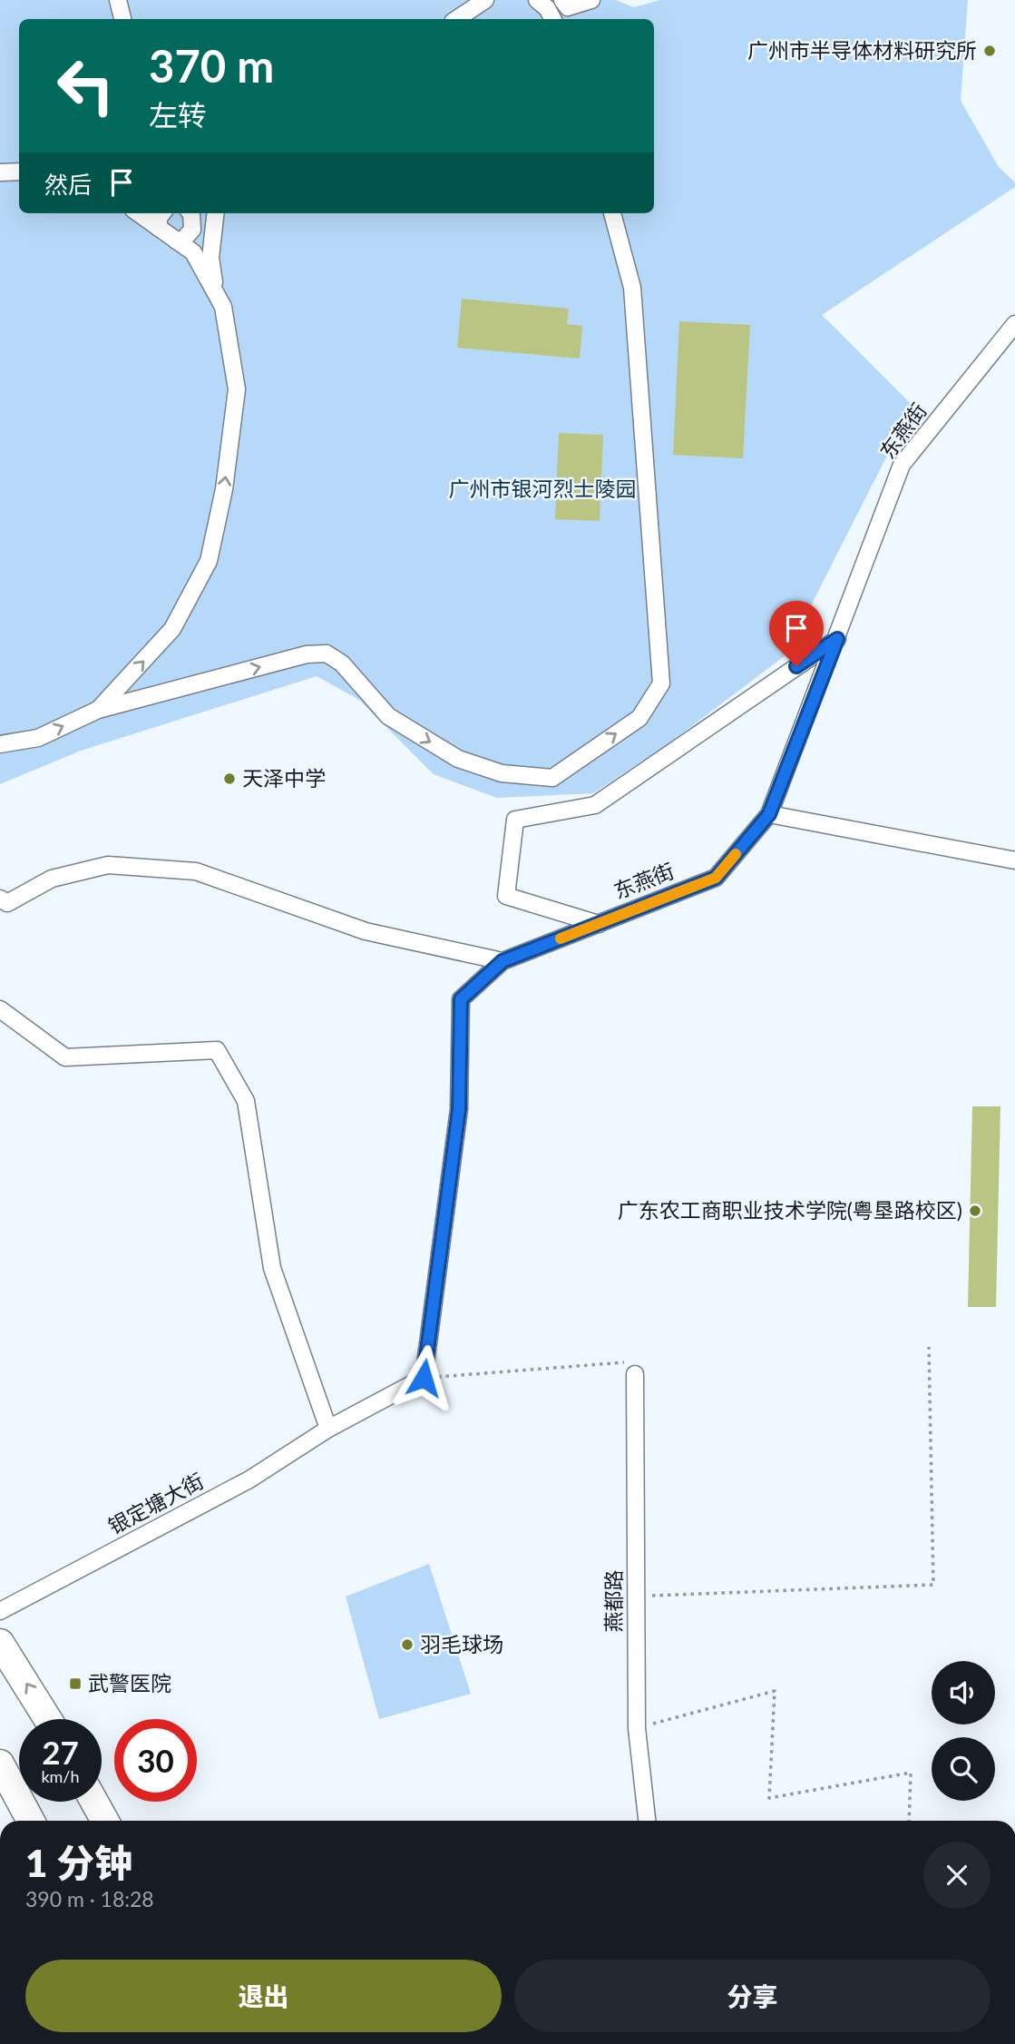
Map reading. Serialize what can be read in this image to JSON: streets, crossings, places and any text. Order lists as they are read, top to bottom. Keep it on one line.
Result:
{"streets":{"street":["东燕街","银定塘大街","燕都路"]},"parks":["广州市银河烈士陵园"],"places":{"other":["广州市半导体材料研究所","天泽中学","广东农工商职业技术学院(粤垦路校区)","羽毛球场"],"transit":["武警医院"]},"page":{"turn":["370 m","左转"],"then":"然后","speed":"27 km/h","limit":"30","heading":["1 分钟","390 m · 18:28"],"buttons":["退出","分享"]}}
